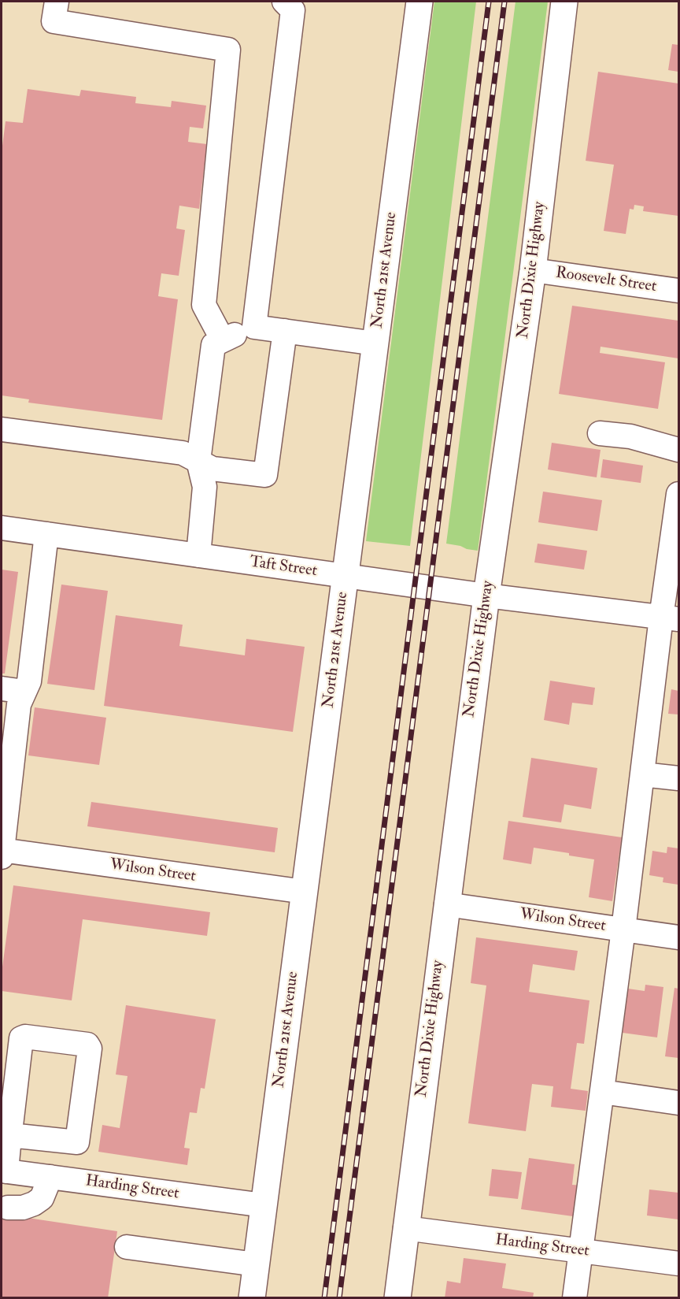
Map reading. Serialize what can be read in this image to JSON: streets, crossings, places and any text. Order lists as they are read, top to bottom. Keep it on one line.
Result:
{"streets":{"main road":["North 21st Avenue","North Dixie Highway"],"street":["Roosevelt Street","Taft Street","Wilson Street","Harding Street"]},"crossings":[["North 21st Avenue","Taft Street"],["North 21st Avenue","Wilson Street"],["North 21st Avenue","Harding Street"],["North Dixie Highway","Roosevelt Street"],["North Dixie Highway","Taft Street"],["North Dixie Highway","Wilson Street"],["North Dixie Highway","Harding Street"]]}
